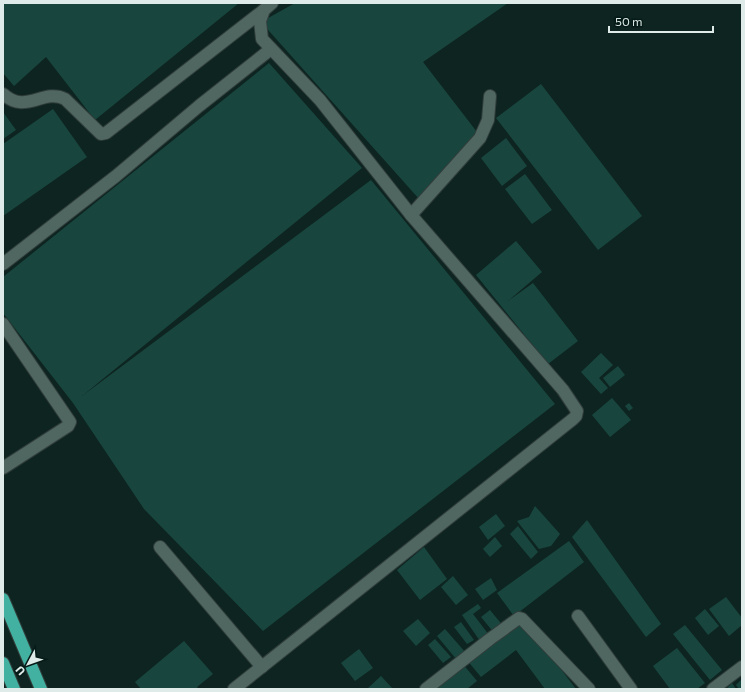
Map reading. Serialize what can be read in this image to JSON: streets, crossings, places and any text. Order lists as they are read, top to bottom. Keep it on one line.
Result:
{"scale_bar":"50 m","north":"bottom left"}
